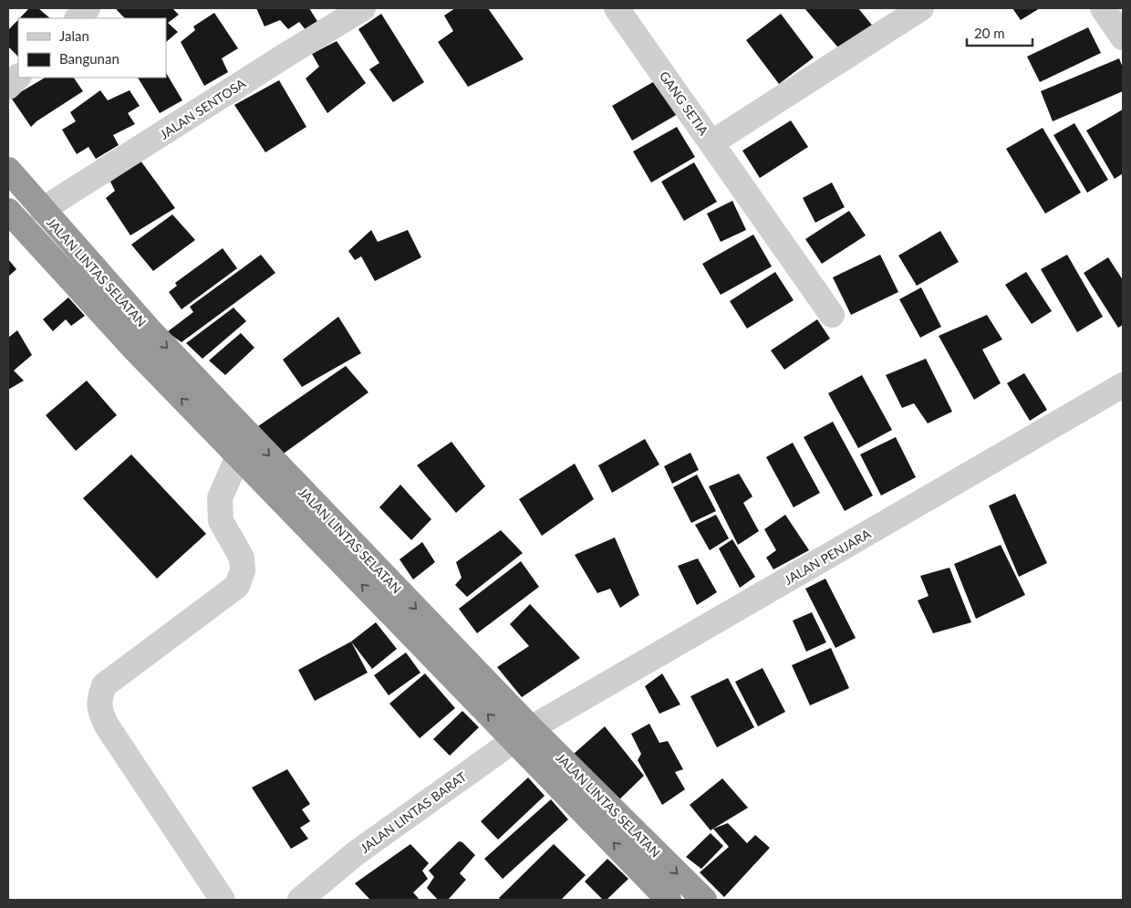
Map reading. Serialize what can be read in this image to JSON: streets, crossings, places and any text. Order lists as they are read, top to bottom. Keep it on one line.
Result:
{"streets":{"highway":["JALAN LINTAS SELATAN"],"street":["GANG SETIA","JALAN SENTOSA","JALAN PENJARA","JALAN LINTAS BARAT"]},"crossings":[["JALAN SENTOSA","JALAN LINTAS SELATAN"],["JALAN LINTAS SELATAN","JALAN PENJARA"],["JALAN LINTAS SELATAN","JALAN LINTAS BARAT"],["JALAN PENJARA","JALAN LINTAS BARAT"]],"legend":["Jalan","Bangunan"],"scale_bar":"20 m"}
